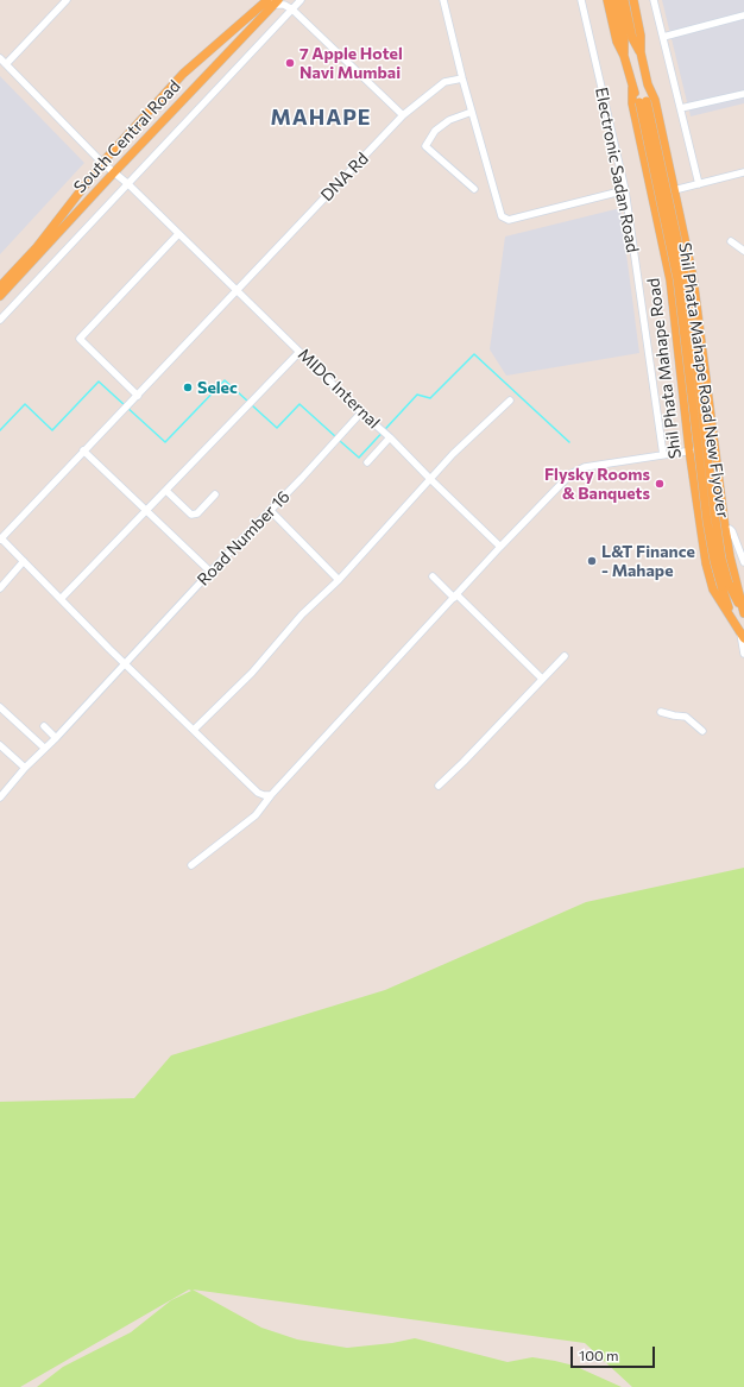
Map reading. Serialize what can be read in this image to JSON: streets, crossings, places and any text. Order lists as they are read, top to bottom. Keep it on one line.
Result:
{"streets":{"main road":["South Central Road","Shil Phata Mahape Road","Shil Phata Mahape Road New Flyover"],"street":["Electronic Sadan Road","DNA Rd","MIDC Internal","Road Number 16"]},"crossings":[["South Central Road","MIDC Internal"],["DNA Rd","MIDC Internal"],["Shil Phata Mahape Road","Shil Phata Mahape Road New Flyover"],["MIDC Internal","Road Number 16"]],"districts":["MAHAPE"],"places":["7 Apple Hotel Navi Mumbai","Selec","Flysky Rooms & Banquets","L&T Finance - Mahape"],"scale_bar":"100 m"}
